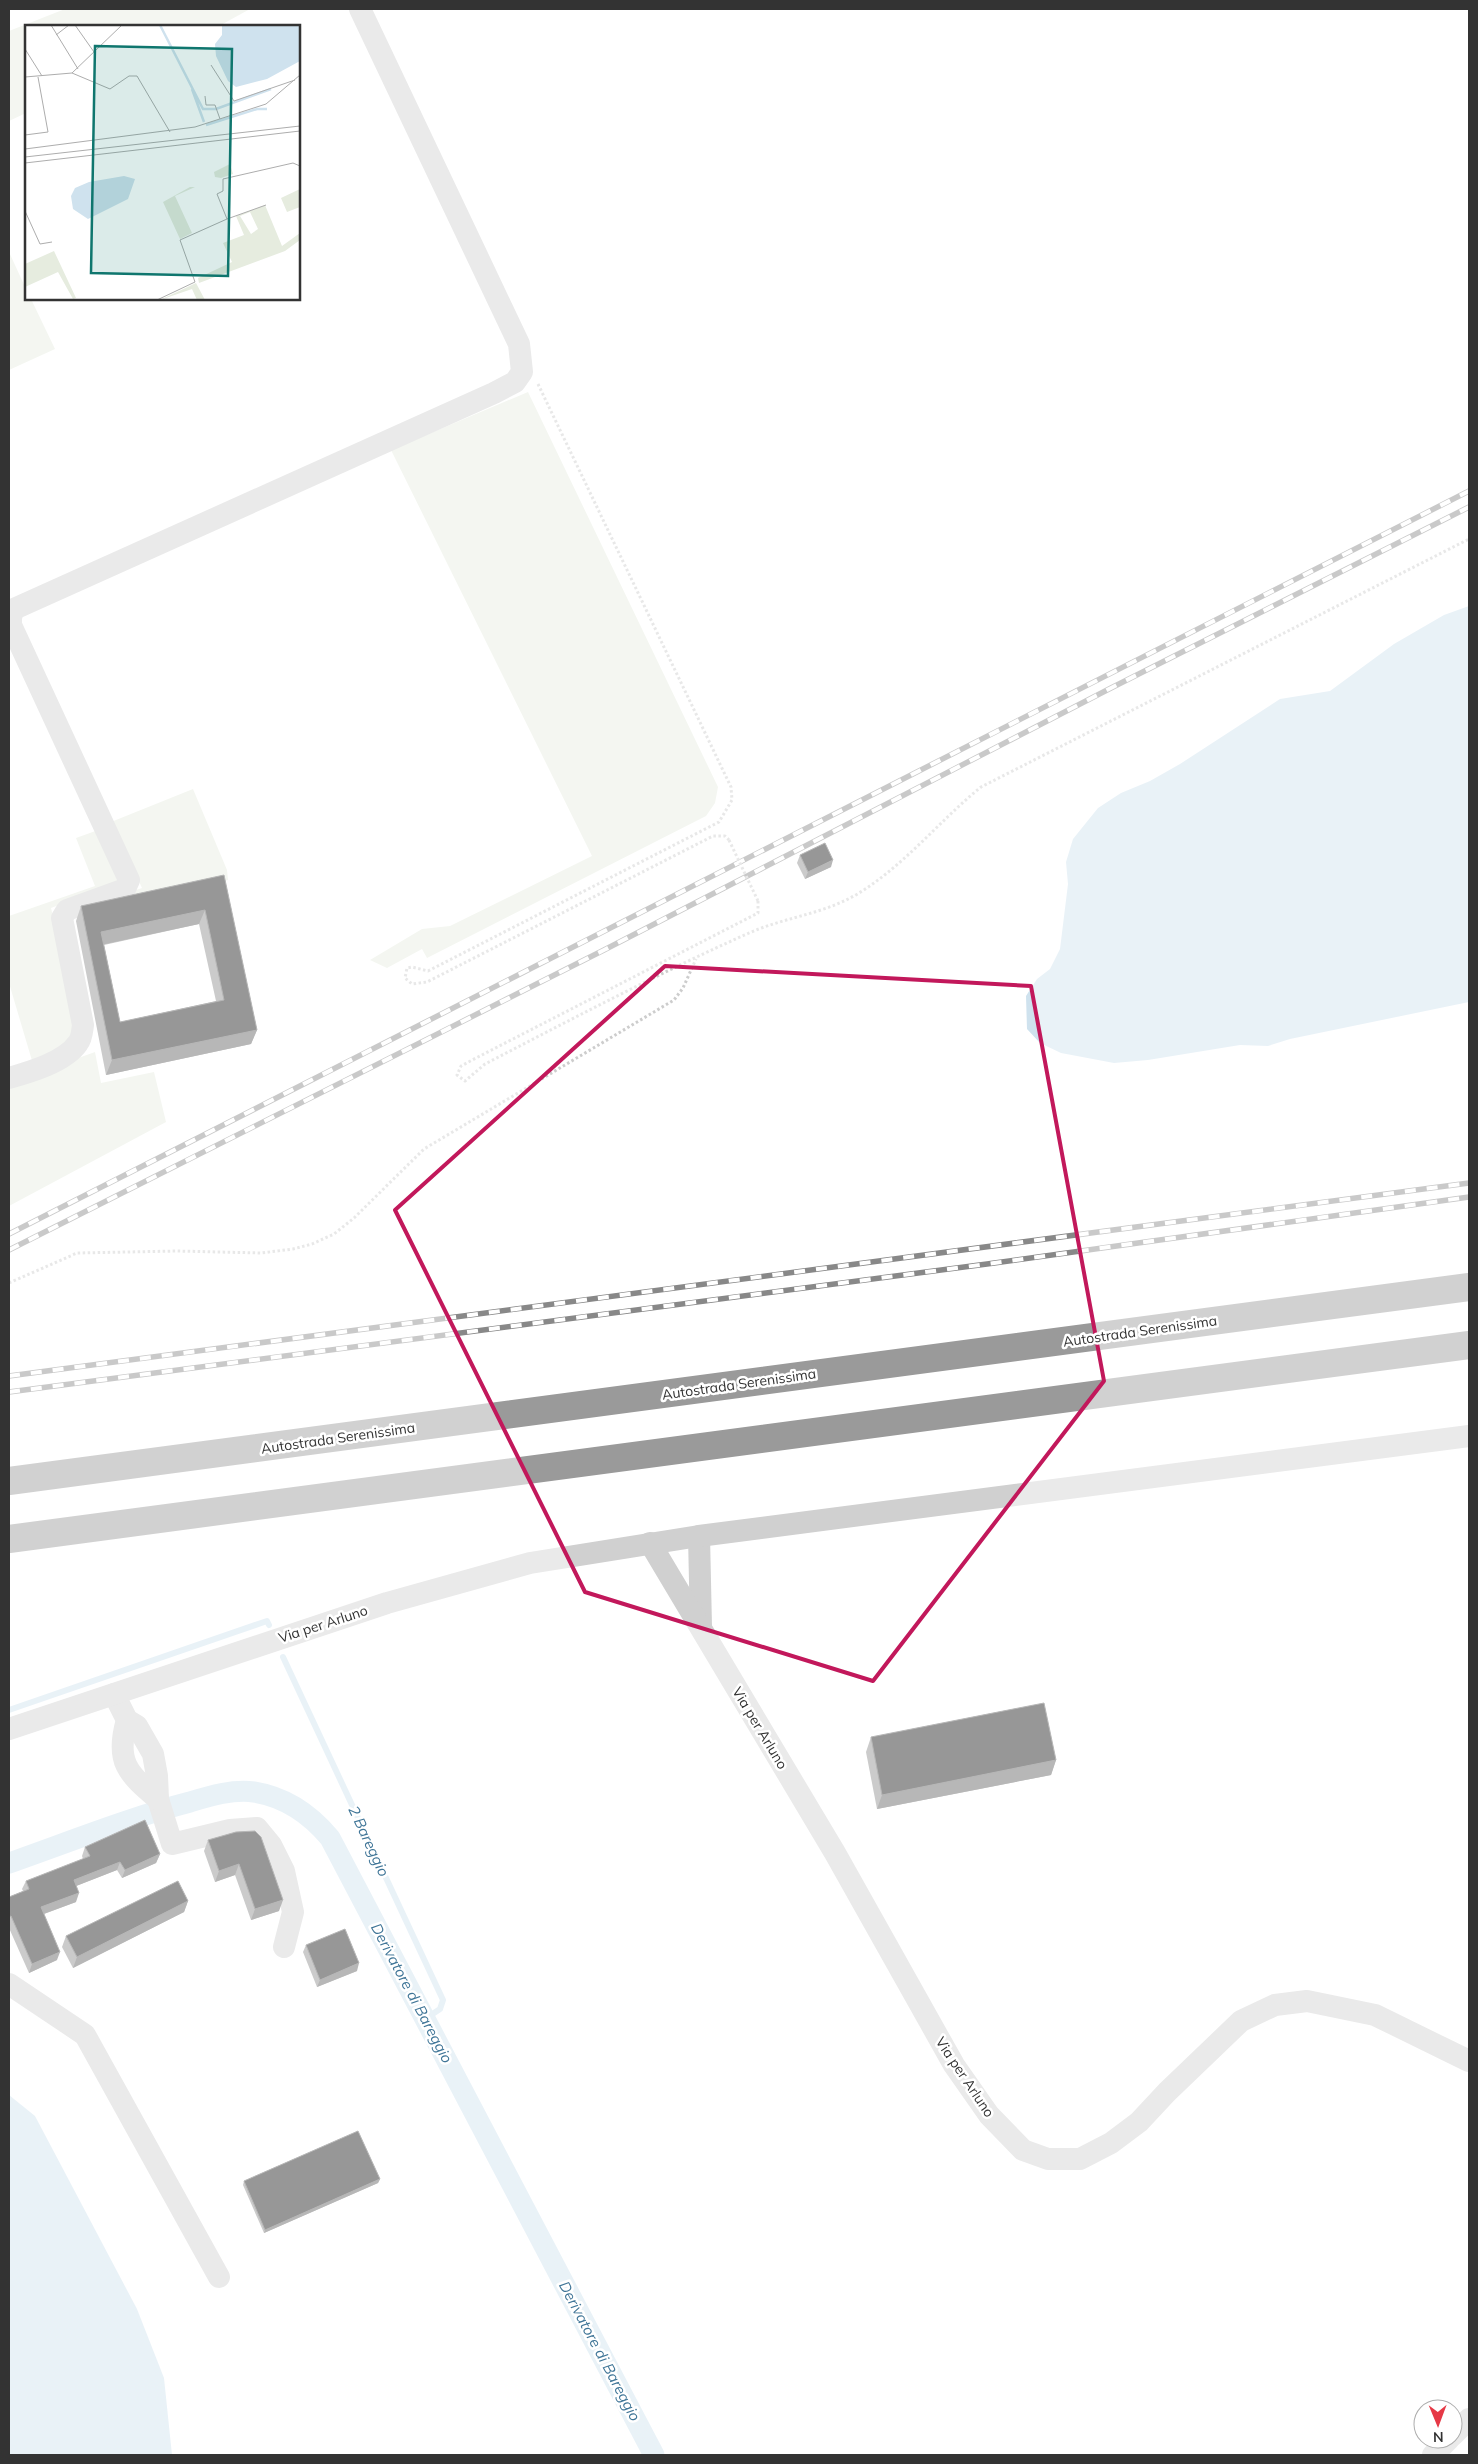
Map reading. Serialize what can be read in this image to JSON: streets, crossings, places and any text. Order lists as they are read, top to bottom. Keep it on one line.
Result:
{"streets":{"highway":["Autostrada Serenissima"],"street":["Via per Arluno"]},"water":["2 Bareggio","Derivatore di Bareggio"],"north":"bottom"}
